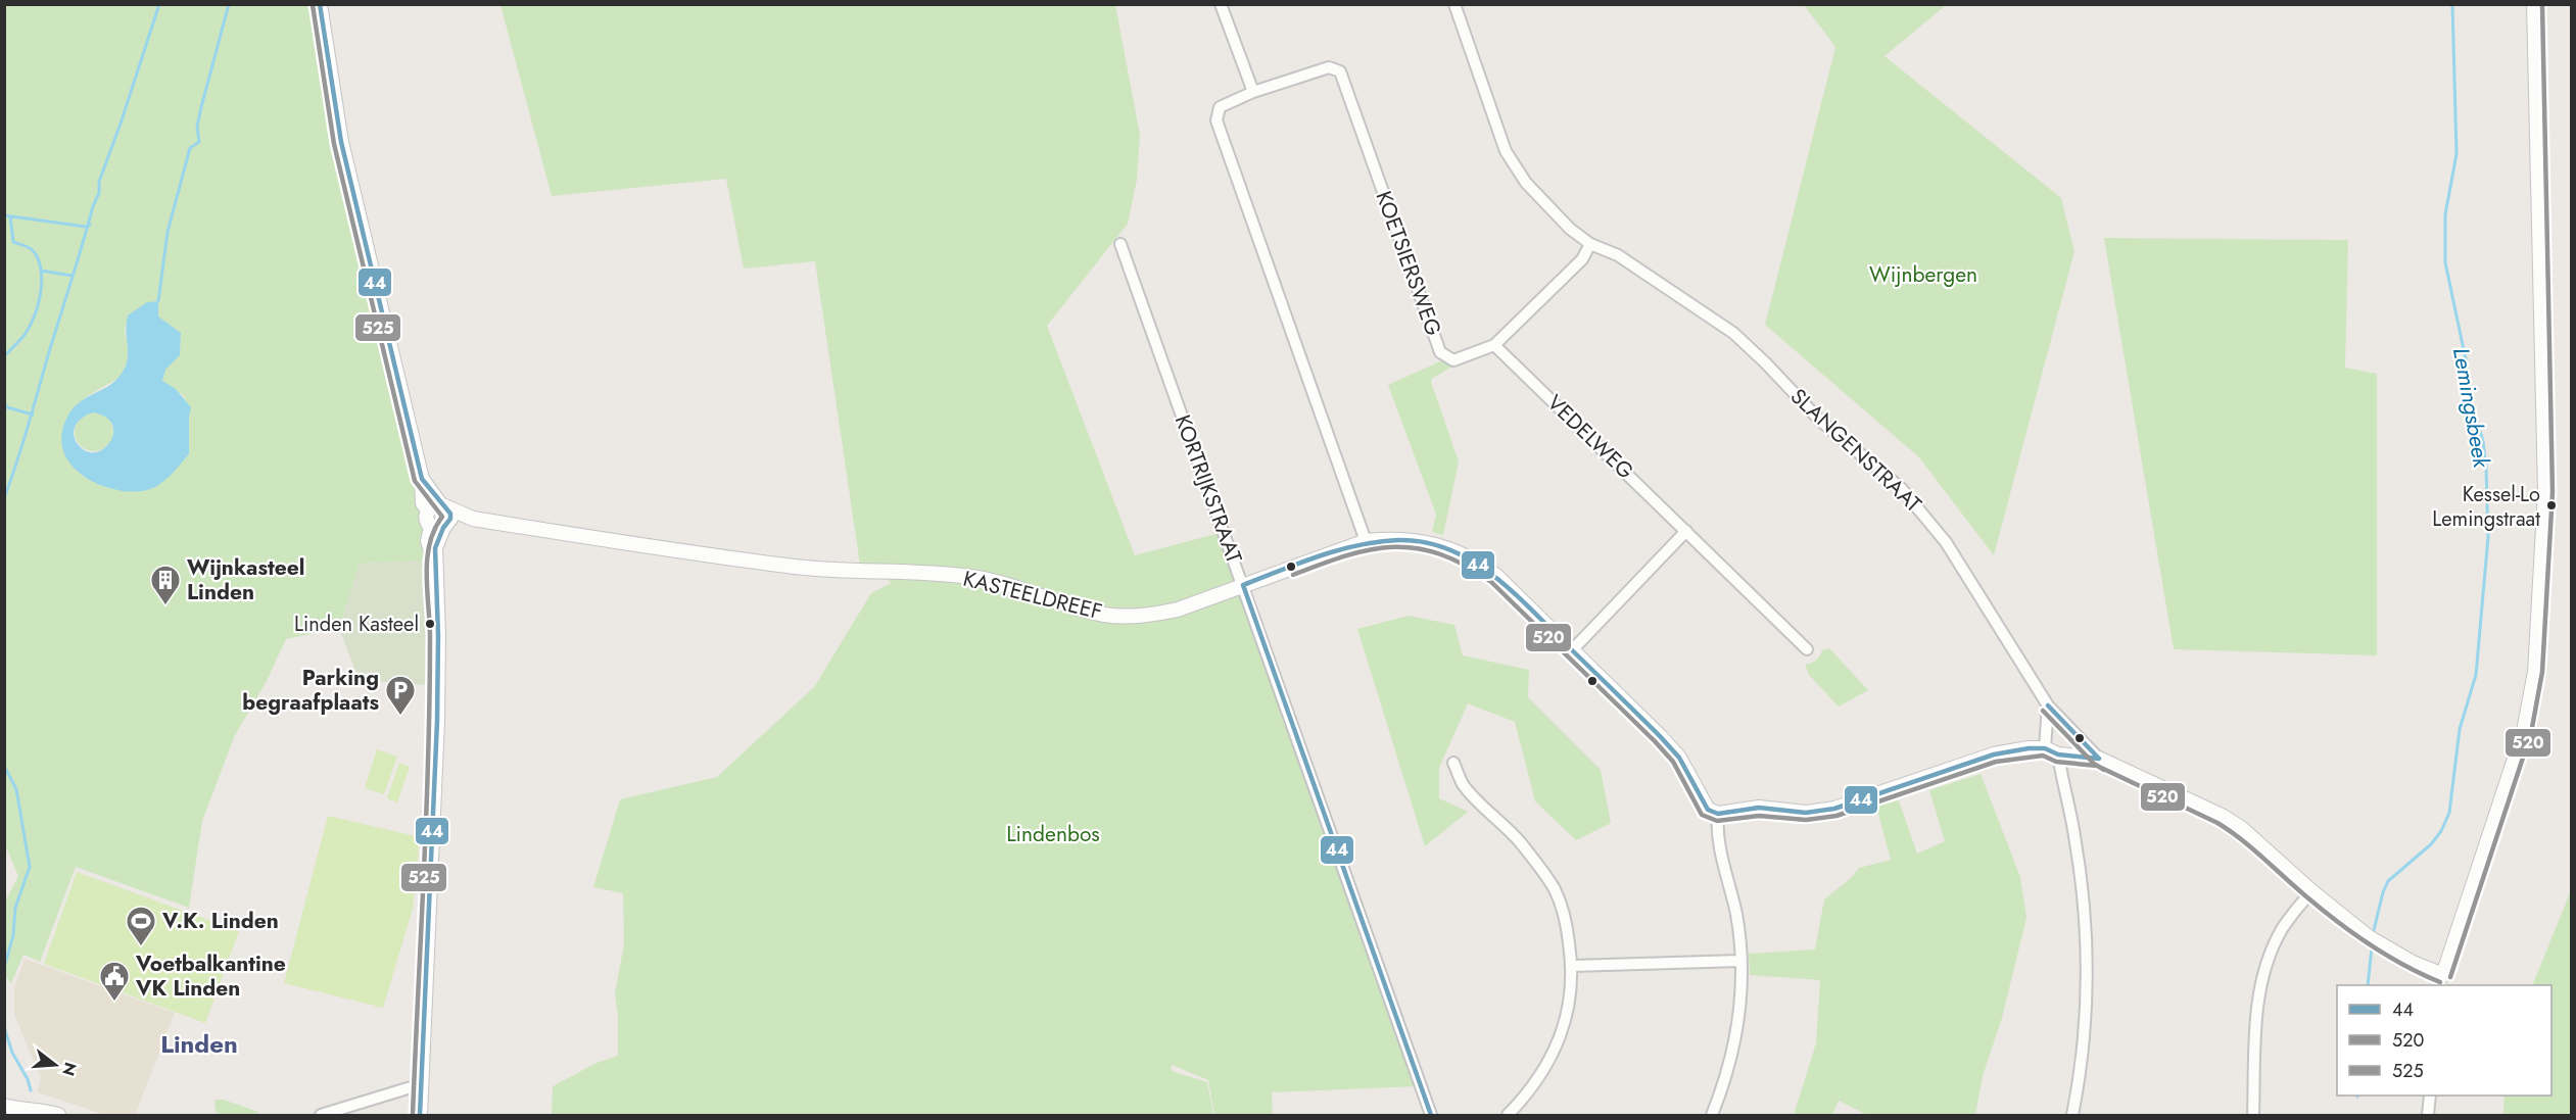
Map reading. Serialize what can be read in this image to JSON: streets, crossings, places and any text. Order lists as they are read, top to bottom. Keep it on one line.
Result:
{"streets":{"street":["KOETSIERSWEG","VEDELWEG","SLANGENSTRAAT","KORTRIJKSTRAAT","KASTEELDREEF"]},"crossings":[["KOETSIERSWEG","VEDELWEG"],["KOETSIERSWEG","SLANGENSTRAAT"],["KOETSIERSWEG","KASTEELDREEF"],["KORTRIJKSTRAAT","KASTEELDREEF"]],"districts":["Linden"],"water":["Lemingsbeek"],"parks":["Wijnbergen","Lindenbos"],"places":{"other":["Kessel-Lo Lemingstraat","Linden Kasteel"],"building":["Wijnkasteel Linden"],"parking":["Parking begraafplaats"],"sports":["V.K. Linden"],"public building":["Voetbalkantine VK Linden"]},"lines":["transit line 44","transit line 520","transit line 525"],"legend":["44","520","525"],"north":"right"}
